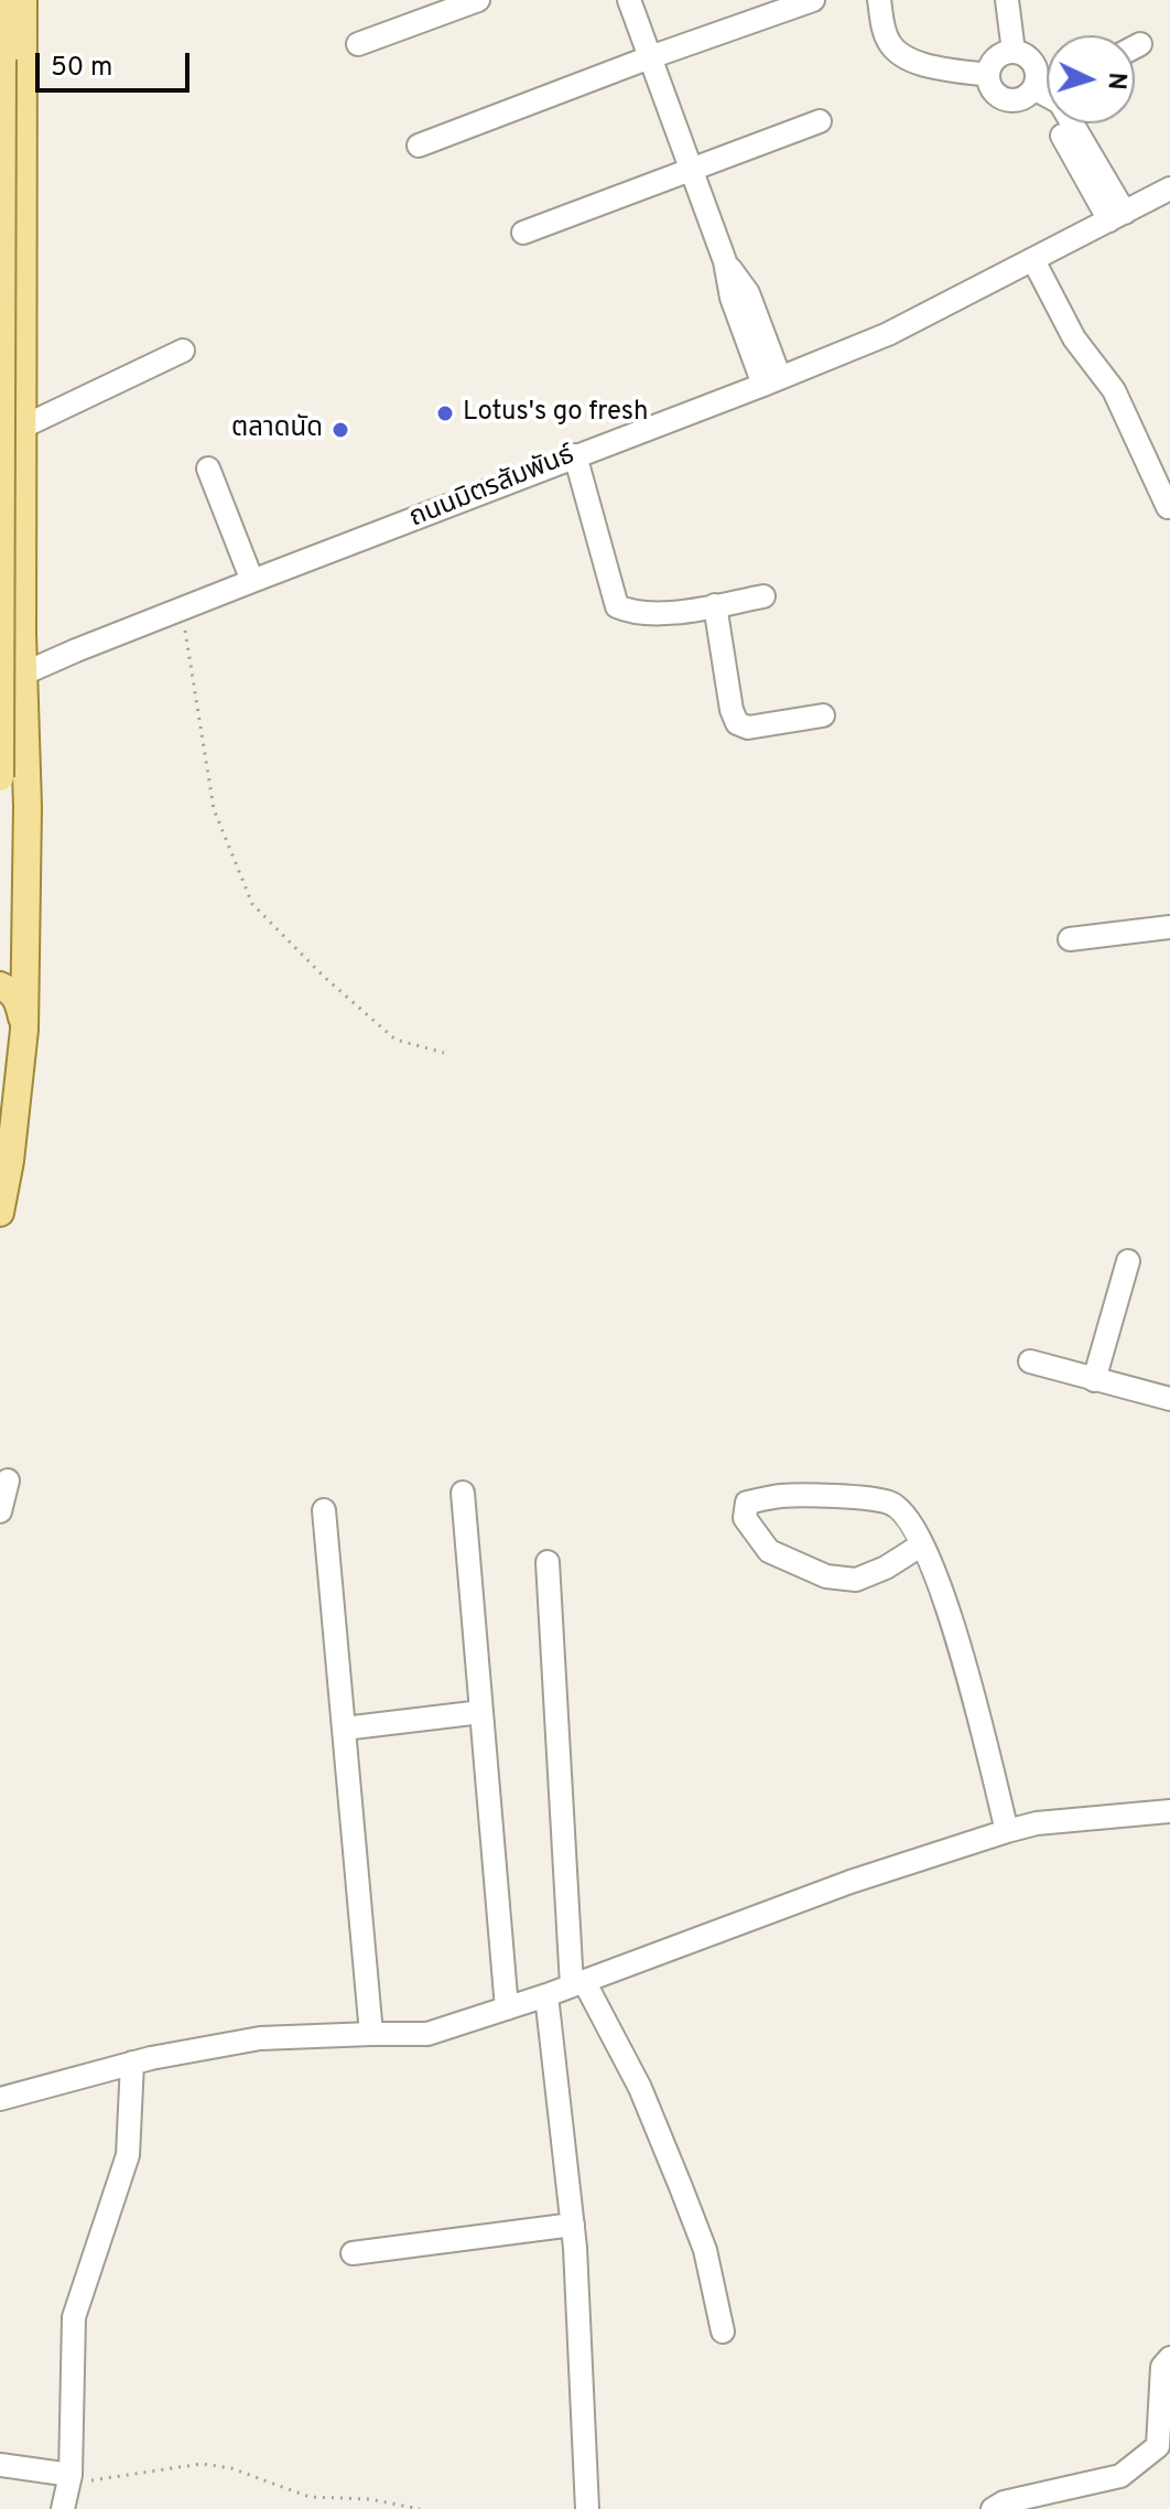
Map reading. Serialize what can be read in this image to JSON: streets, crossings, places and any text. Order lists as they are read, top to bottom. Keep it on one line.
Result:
{"streets":{"street":["ถนนมิตรสัมพันธ์"]},"places":["Lotus's go fresh","ตลาดนัด"],"scale_bar":"50 m","north":"right"}
